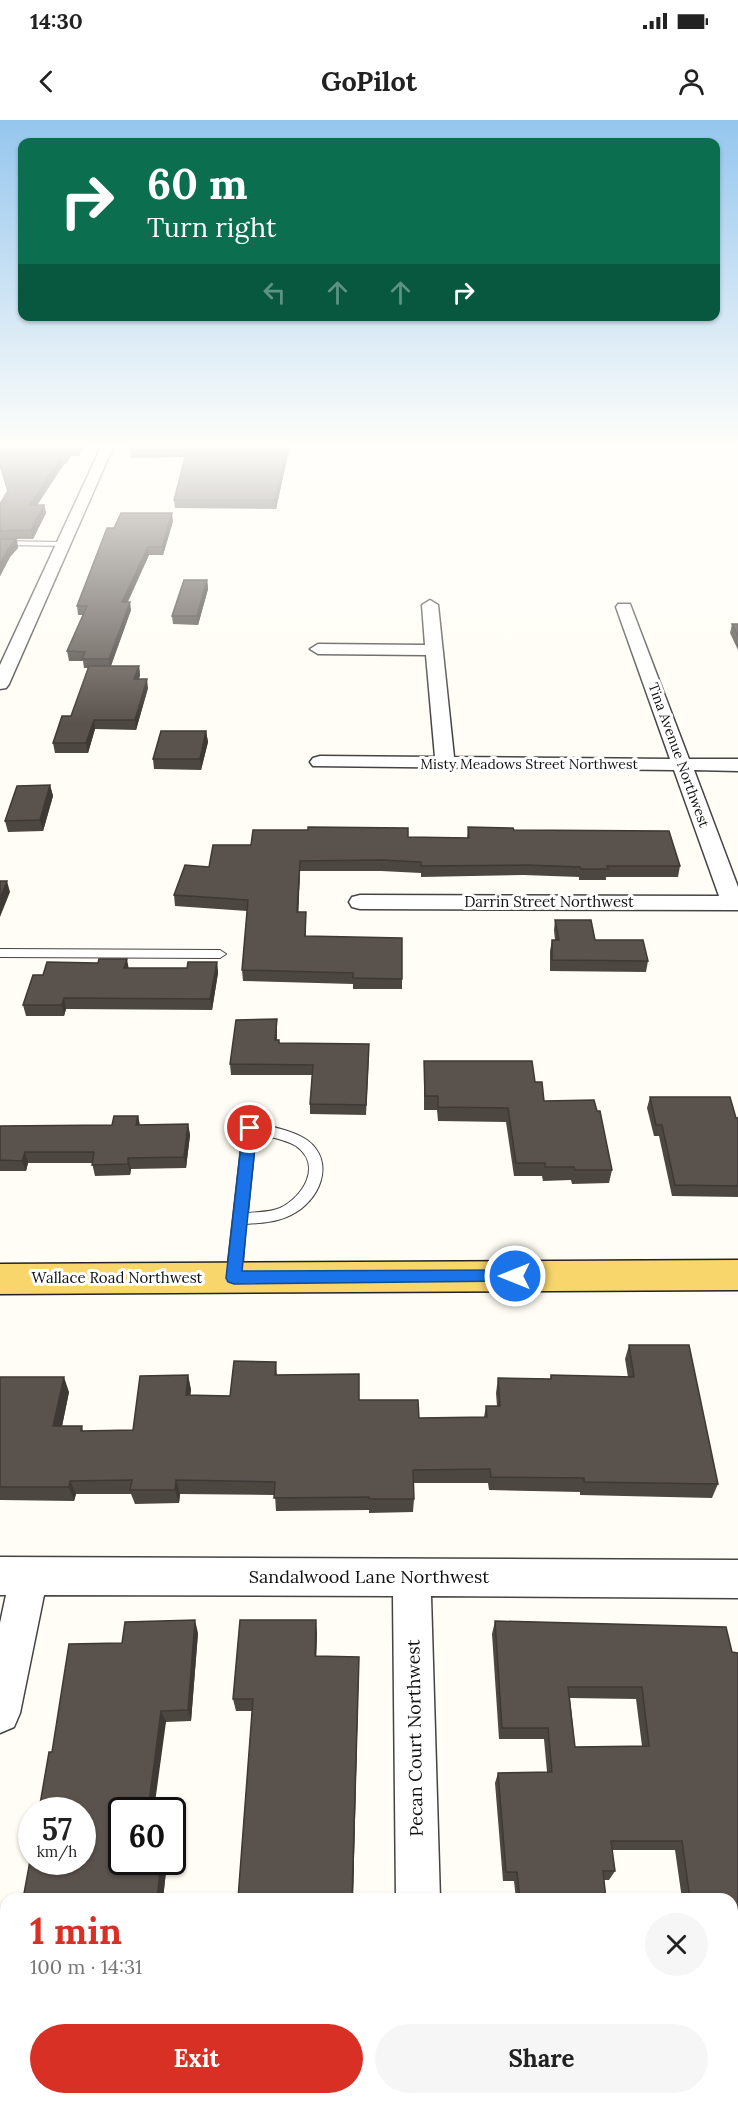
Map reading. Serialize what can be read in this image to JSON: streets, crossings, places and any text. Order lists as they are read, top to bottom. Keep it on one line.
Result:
{"streets":{"main road":["Wallace Road Northwest"],"street":["Tina Avenue Northwest","Misty Meadows Street Northwest","Darrin Street Northwest","Sandalwood Lane Northwest","Pecan Court Northwest"]},"crossings":[["Tina Avenue Northwest","Misty Meadows Street Northwest"],["Tina Avenue Northwest","Darrin Street Northwest"],["Sandalwood Lane Northwest","Pecan Court Northwest"]],"page":{"status":"14:30","header":"GoPilot","turn":["60 m","Turn right"],"speed":"57 km/h","limit":"60","heading":["1 min","100 m · 14:31"],"buttons":["Exit","Share"]}}
